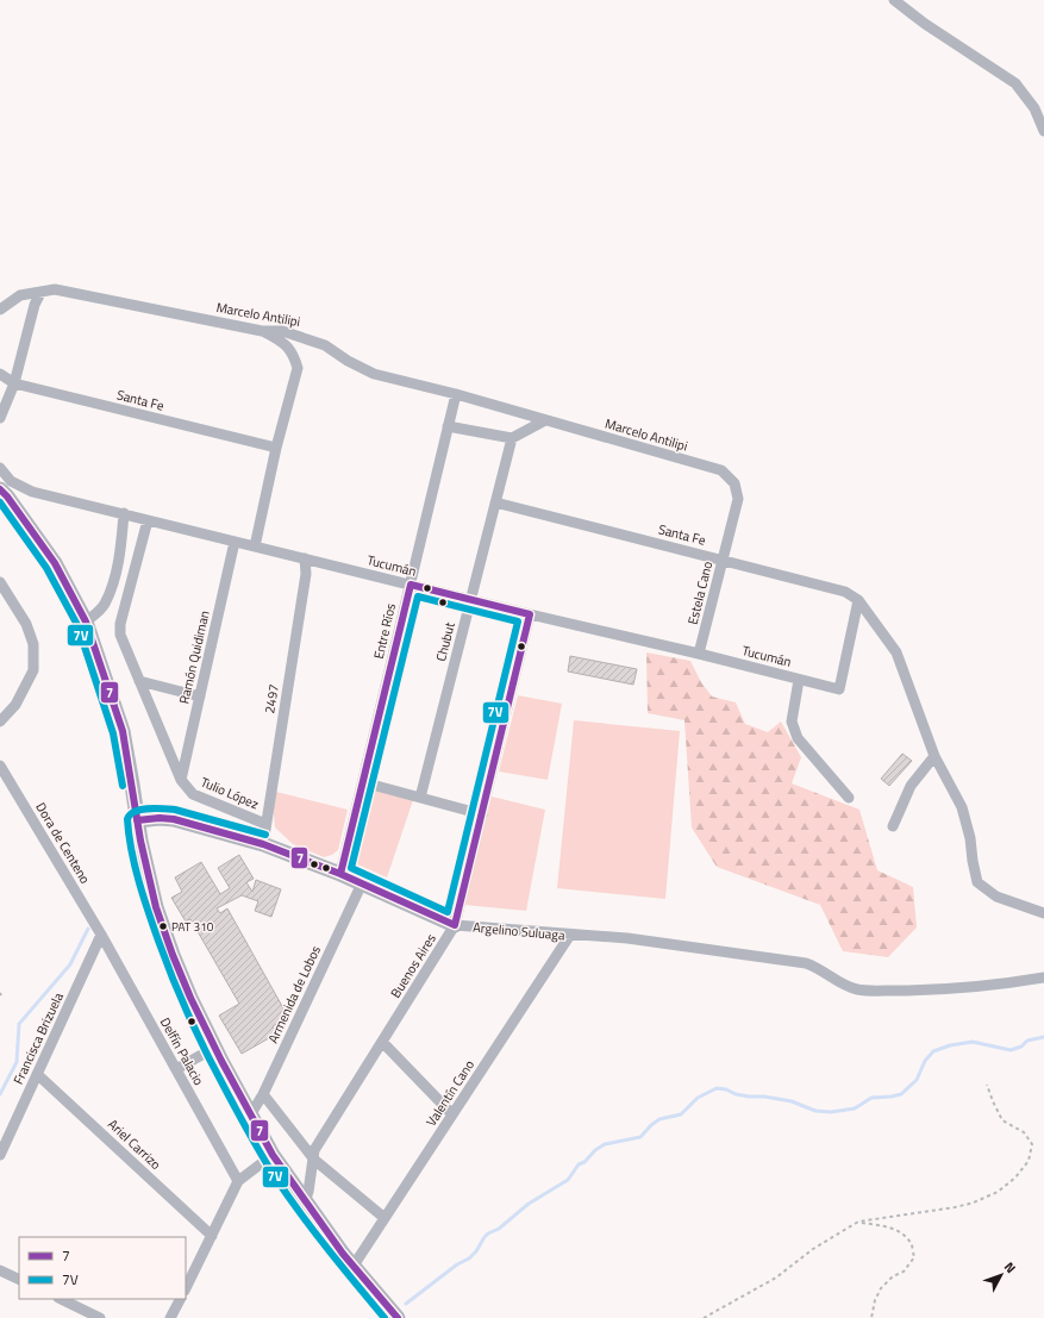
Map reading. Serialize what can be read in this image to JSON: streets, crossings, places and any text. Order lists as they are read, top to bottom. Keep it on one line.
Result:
{"streets":{"main road":["Argelino Suluaga"],"street":["Marcelo Antilipi","Santa Fe","Tucumán","Estela Cano","Entre Ríos","Chubut","Ramón Quidiman","2497","Tulio López","Dora de Centeno","Buenos Aires","Armenida de Lobos","Francisca Brizuela","Delfín Palacio","Valentín Cano","Ariel Carrizo"]},"crossings":[["Marcelo Antilipi","Estela Cano"],["Marcelo Antilipi","Entre Ríos"],["Santa Fe","Tucumán"],["Santa Fe","Estela Cano"],["Santa Fe","Chubut"],["Tucumán","Estela Cano"],["Tucumán","Entre Ríos"],["Tucumán","Chubut"],["Tucumán","Ramón Quidiman"],["Tucumán","2497"],["Tucumán","Tulio López"],["Tucumán","Buenos Aires"],["Entre Ríos","Argelino Suluaga"],["Ramón Quidiman","Tulio López"],["2497","Tulio López"],["2497","Argelino Suluaga"],["Dora de Centeno","Francisca Brizuela"],["Dora de Centeno","Delfín Palacio"],["Argelino Suluaga","Buenos Aires"],["Argelino Suluaga","Armenida de Lobos"],["Argelino Suluaga","Valentín Cano"],["Francisca Brizuela","Delfín Palacio"],["Francisca Brizuela","Ariel Carrizo"]],"places":["PAT 310"],"lines":["transit line 7","transit line 7V"],"legend":["7","7V"],"north":"top right"}
